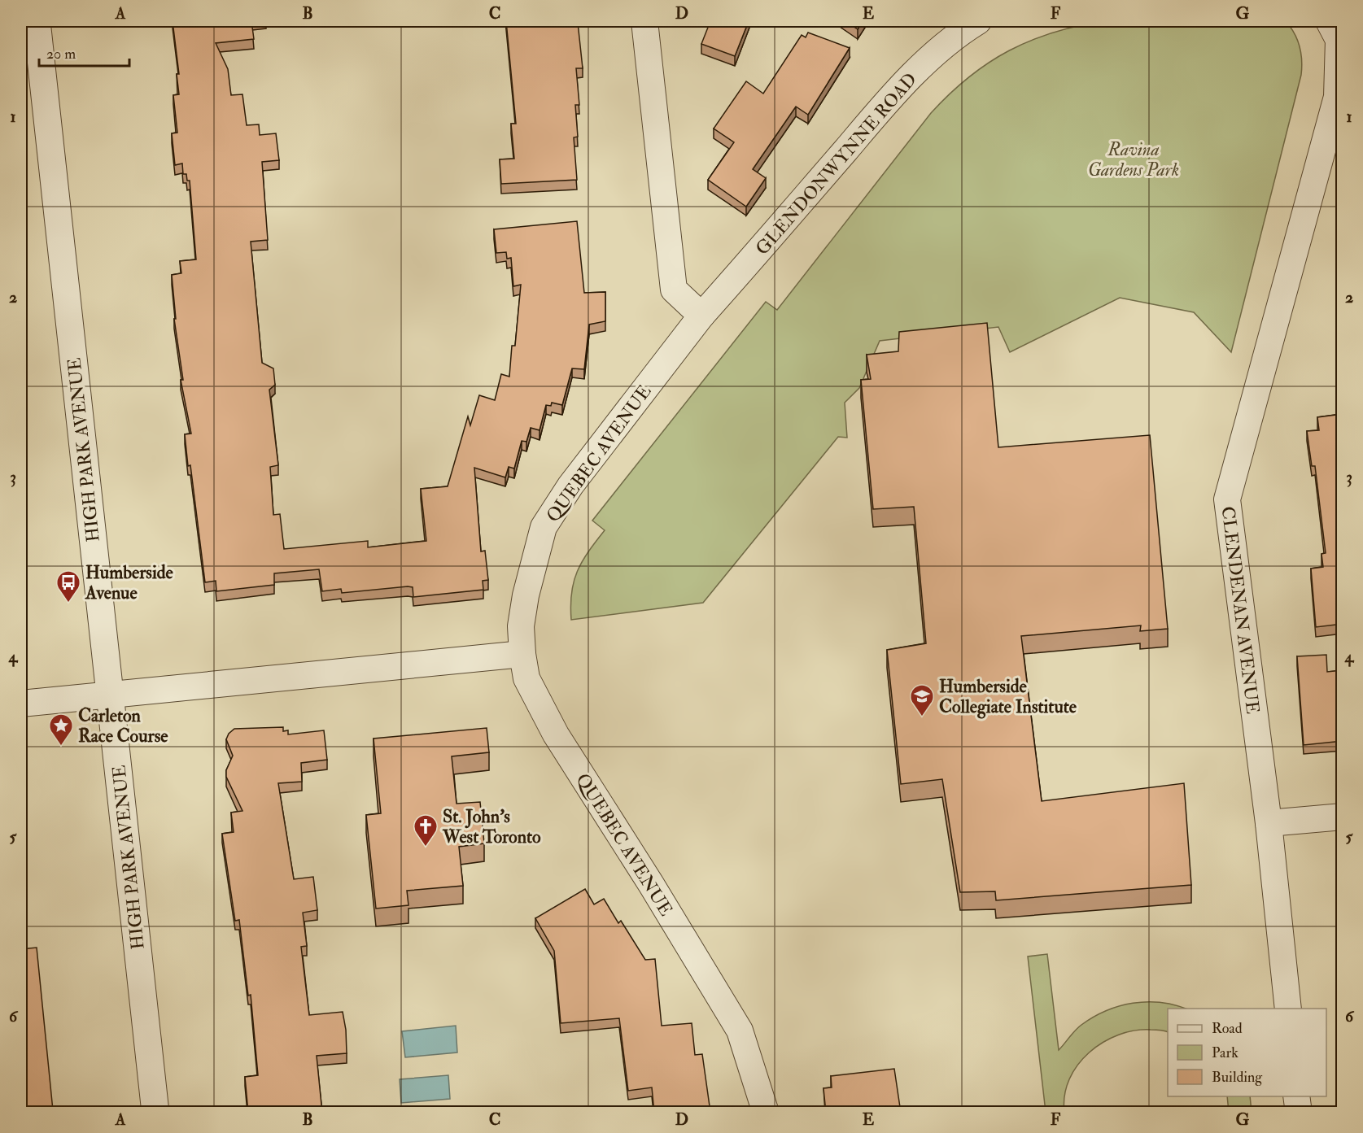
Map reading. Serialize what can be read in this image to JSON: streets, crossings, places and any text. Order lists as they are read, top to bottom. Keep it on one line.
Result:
{"streets":{"street":["GLENDONWYNNE ROAD","HIGH PARK AVENUE","QUEBEC AVENUE","CLENDENAN AVENUE"]},"crossings":[["GLENDONWYNNE ROAD","QUEBEC AVENUE"]],"parks":["Ravina Gardens Park"],"places":{"bus stop":["Humberside Avenue"],"school or university":["Humberside Collegiate Institute"],"place":["Carleton Race Course"],"church":["St. John's West Toronto"]},"legend":["Road","Park","Building"],"scale_bar":"20 m","grid":{"columns":["A","B","C","D","E","F","G"],"rows":["1","2","3","4","5","6"]}}
